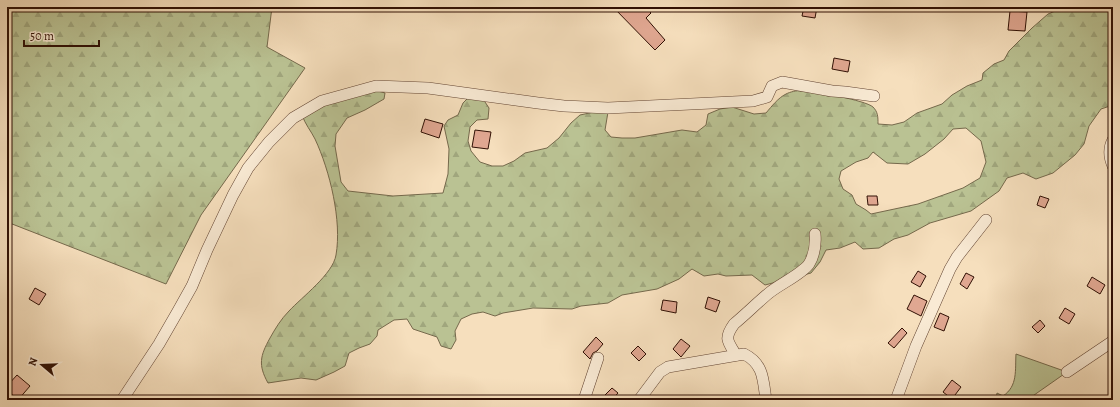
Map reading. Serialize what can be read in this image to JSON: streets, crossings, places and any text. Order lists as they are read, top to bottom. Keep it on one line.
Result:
{"scale_bar":"50 m","north":"left"}
